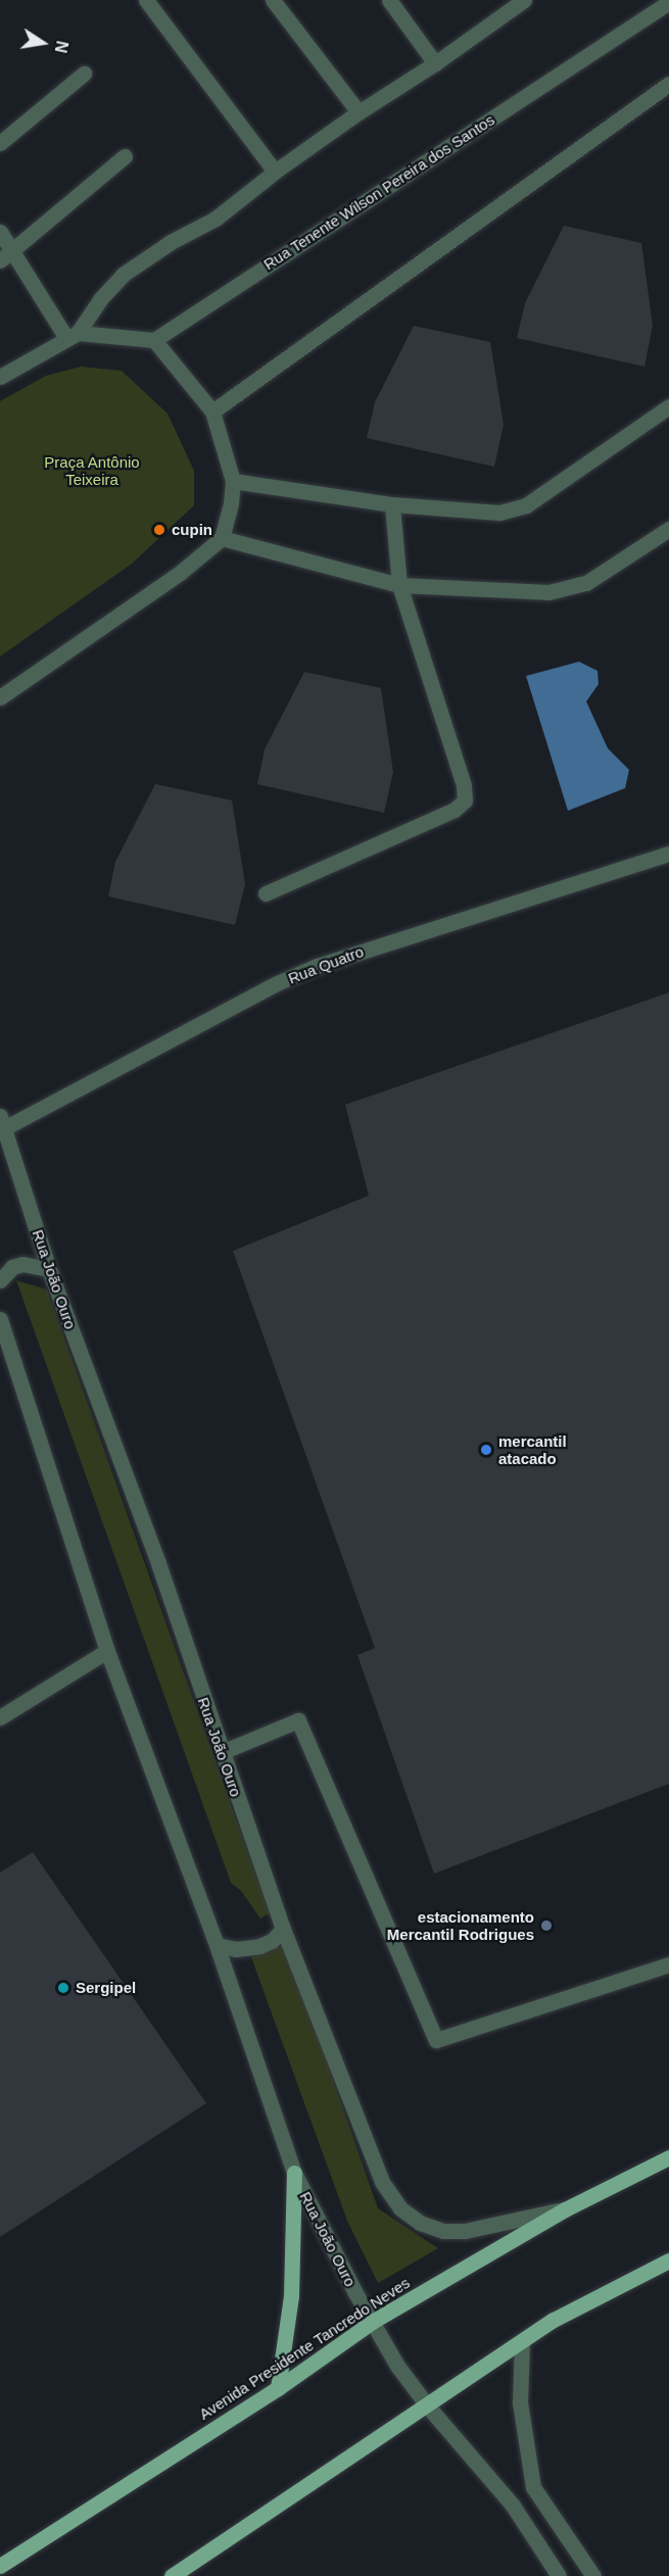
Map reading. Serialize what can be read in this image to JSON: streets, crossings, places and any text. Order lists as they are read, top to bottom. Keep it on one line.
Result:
{"streets":{"main road":["Avenida Presidente Tancredo Neves"],"street":["Rua Tenente Wilson Pereira dos Santos","Rua Quatro","Rua João Ouro"]},"crossings":[["Rua Quatro","Rua João Ouro"],["Rua João Ouro","Avenida Presidente Tancredo Neves"]],"parks":["Praça Antônio Teixeira"],"places":["cupin","mercantil atacado","estacionamento Mercantil Rodrigues","Sergipel"],"north":"right"}
